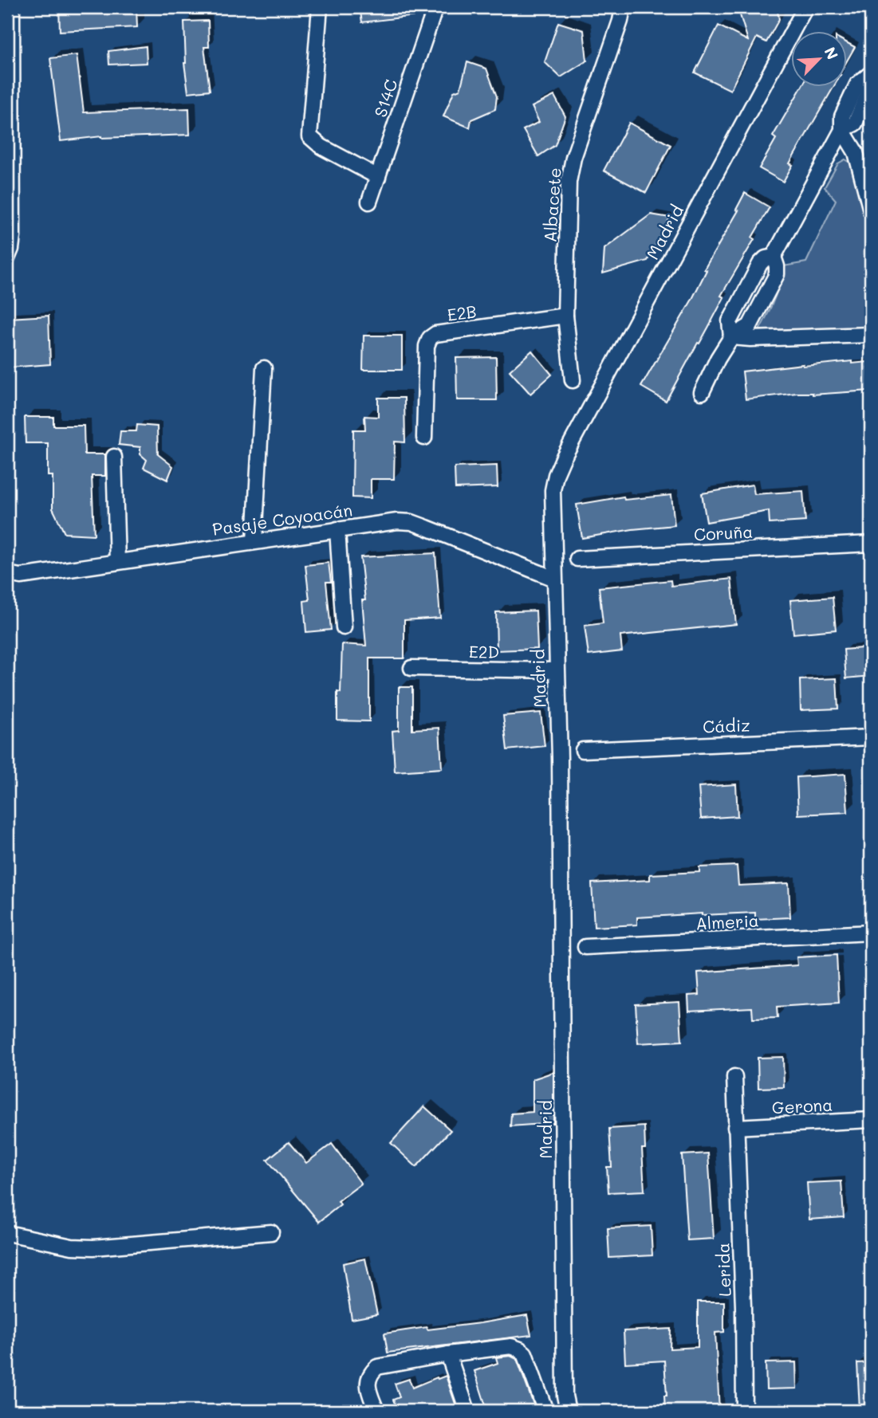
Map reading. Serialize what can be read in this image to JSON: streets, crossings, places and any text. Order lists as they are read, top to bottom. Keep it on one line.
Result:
{"streets":{"street":["S14C","Albacete","Madrid","E2B","Pasaje Coyoacán","Coruña","E2D","Cádiz","Almeria","Gerona","Lerida"]},"crossings":[["Albacete","E2B"],["Madrid","Pasaje Coyoacán"],["Madrid","E2D"],["Gerona","Lerida"]],"north":"top right"}
